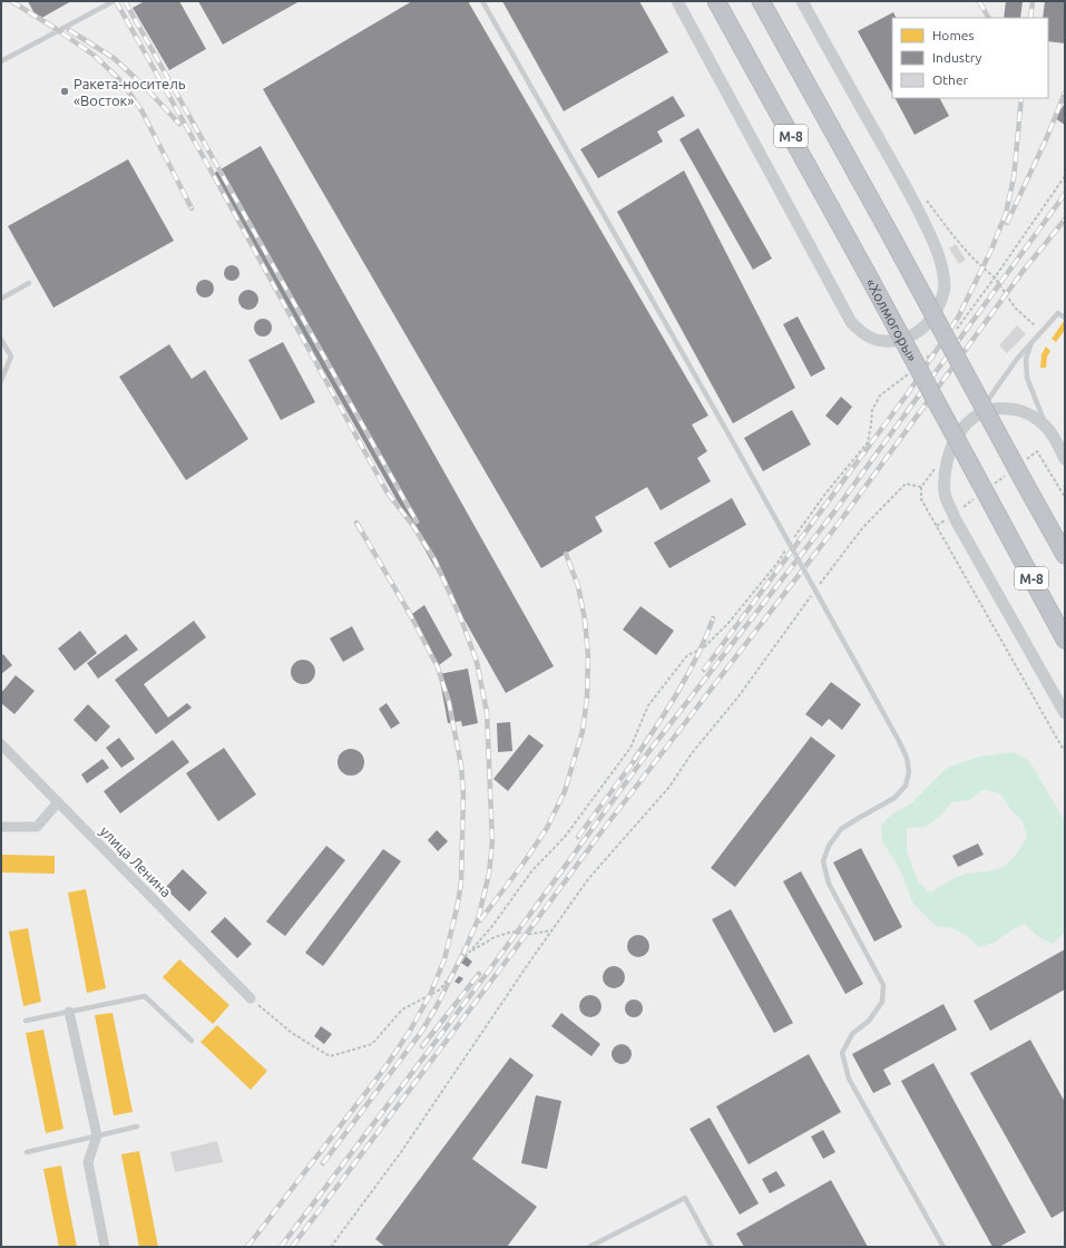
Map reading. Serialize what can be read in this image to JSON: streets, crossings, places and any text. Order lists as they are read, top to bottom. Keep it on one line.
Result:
{"streets":{"highway":["М-8","«Холмогоры»"],"street":["улица Ленина"]},"places":["Ракета-носитель «Восток»"],"legend":["Homes","Industry","Other"]}
